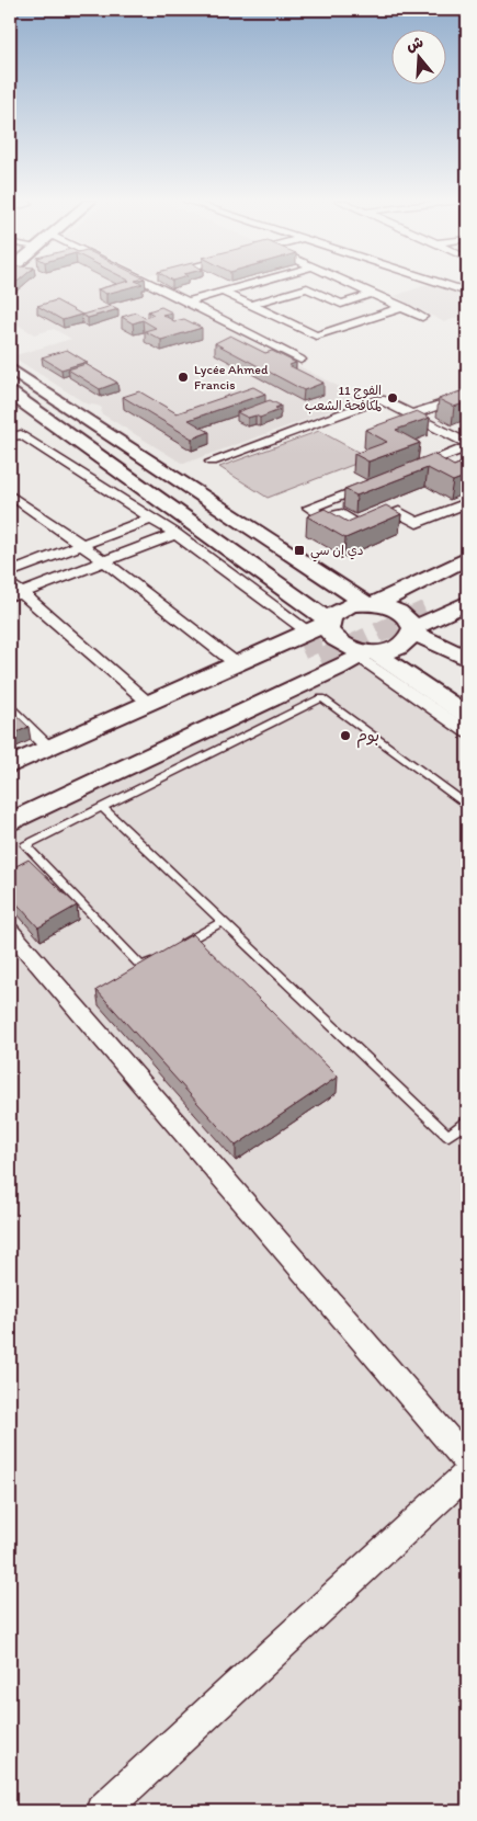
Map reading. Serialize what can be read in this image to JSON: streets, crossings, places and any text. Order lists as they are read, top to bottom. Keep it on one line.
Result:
{"places":{"other":["Lycée Ahmed Francis","الفوج 11 لمكافحة الشعب","بوم"],"transit":["دي إن سي"]},"north":"top"}
